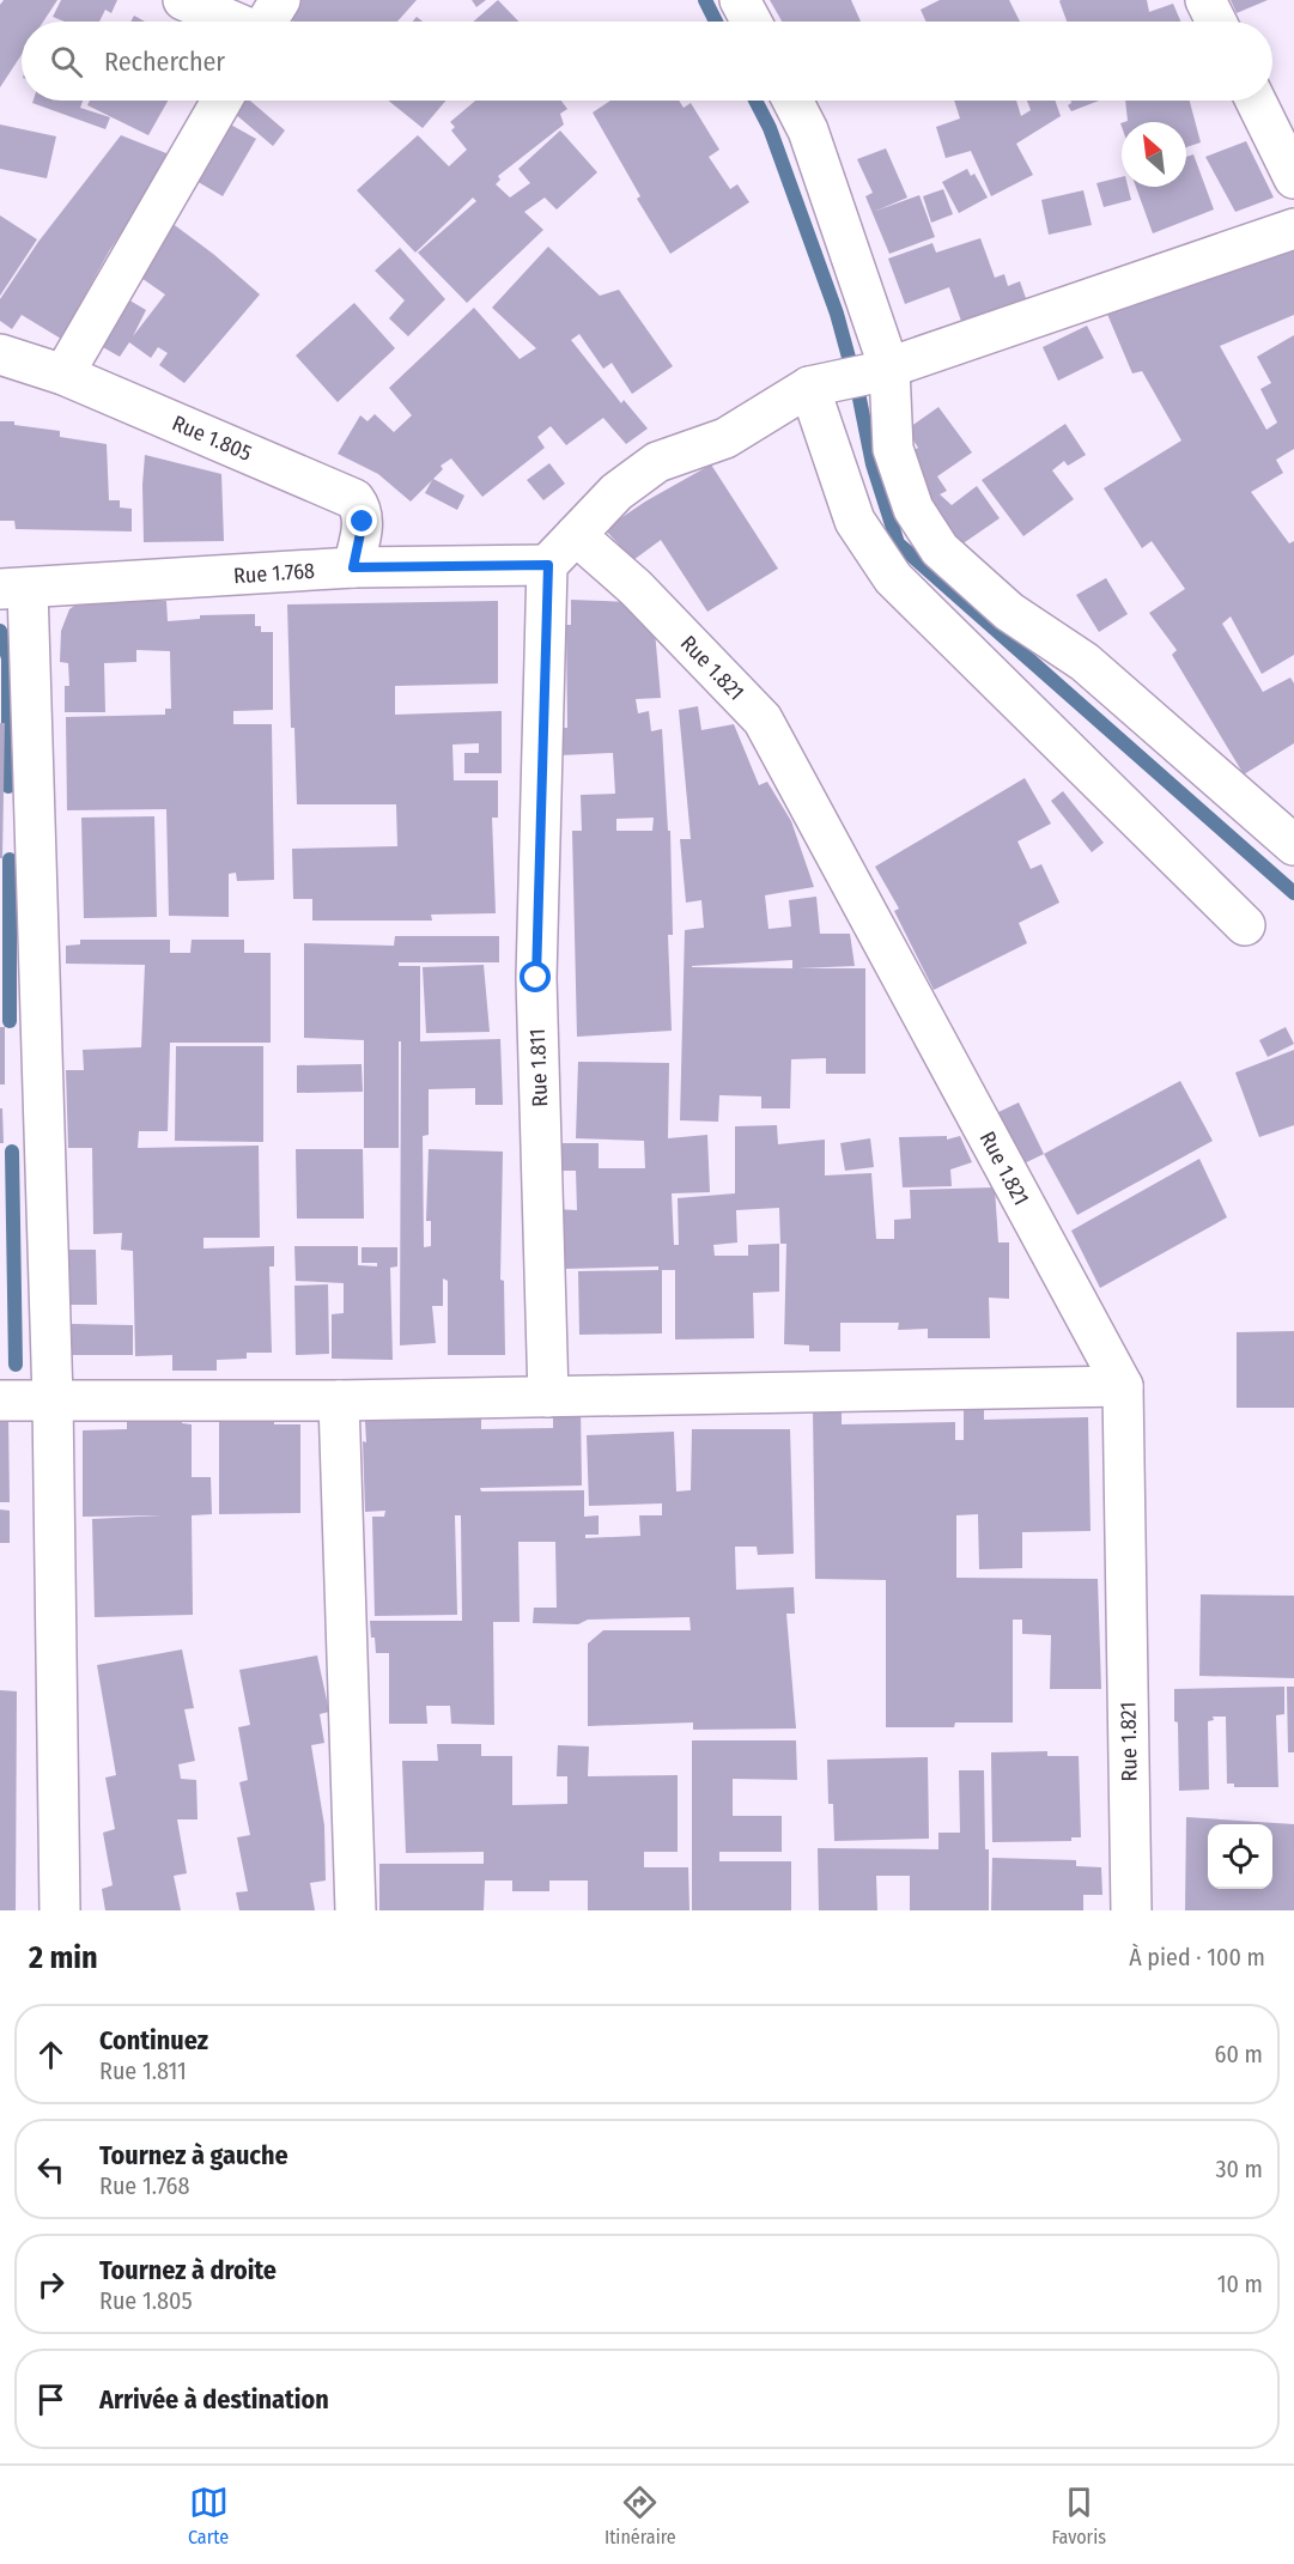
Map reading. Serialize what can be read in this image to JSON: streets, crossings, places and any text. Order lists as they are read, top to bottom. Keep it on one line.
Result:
{"streets":{"street":["Rue 1.805","Rue 1.768","Rue 1.821","Rue 1.811"]},"crossings":[["Rue 1.805","Rue 1.768"],["Rue 1.768","Rue 1.811"]],"north":"top left","page":{"search":"Rechercher","heading":["2 min","À pied · 100 m"],"list":[["Continuez","Rue 1.811","60 m"],["Tournez à gauche","Rue 1.768","30 m"],["Tournez à droite","Rue 1.805","10 m"],"Arrivée à destination"],"nav":["Carte","Itinéraire","Favoris"]}}
